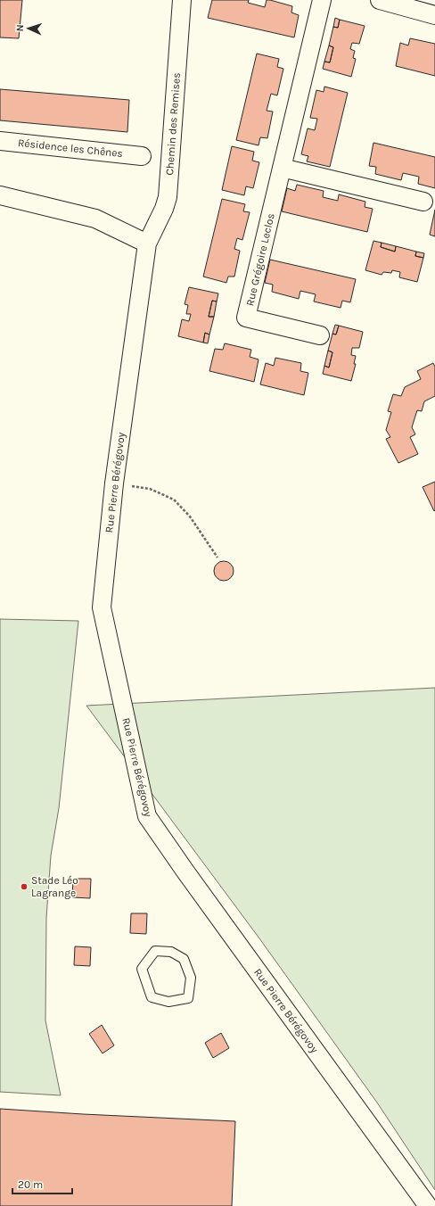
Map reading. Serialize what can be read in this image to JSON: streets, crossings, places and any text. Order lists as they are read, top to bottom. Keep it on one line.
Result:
{"streets":{"street":["Chemin des Remises","Résidence les Chênes","Rue Grégoire Leclos","Rue Pierre Bérégovoy"]},"crossings":[["Chemin des Remises","Rue Pierre Bérégovoy"]],"places":["Stade Léo Lagrange"],"scale_bar":"20 m","north":"left"}
